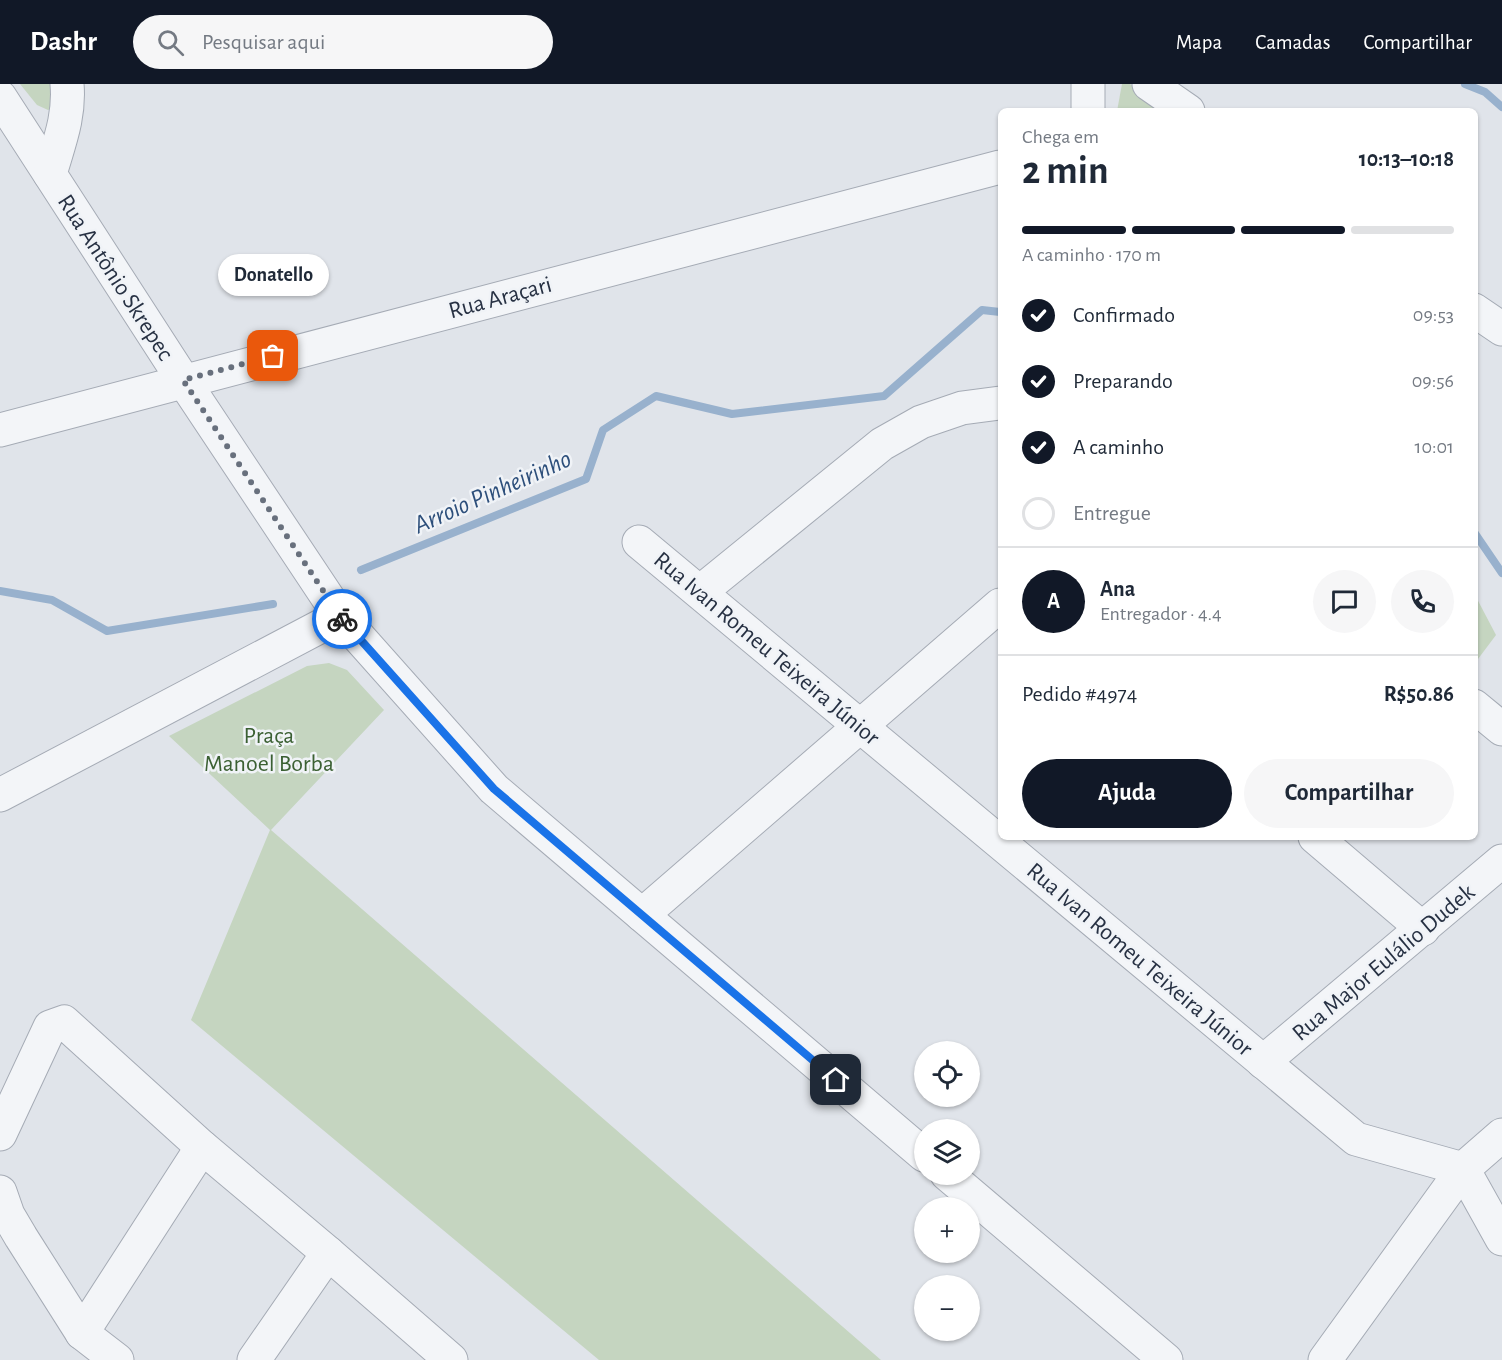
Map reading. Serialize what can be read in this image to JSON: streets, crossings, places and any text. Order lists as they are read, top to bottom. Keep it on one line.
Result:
{"streets":{"street":["Rua Antônio Skrepec","Rua Araçari","Rua Ivan Romeu Teixeira Júnior","Rua Major Eulálio Dudek"]},"crossings":[["Rua Antônio Skrepec","Rua Araçari"],["Rua Ivan Romeu Teixeira Júnior","Rua Major Eulálio Dudek"]],"water":["Arroio Pinheirinho"],"parks":["Praça Manoel Borba"],"places":["Donatello"],"page":{"header":"Dashr","search":"Pesquisar aqui","nav":["Mapa","Camadas","Compartilhar"],"heading":["2 min","Chega em","10:13–10:18"],"panel":["Ana","Entregador · 4.4","Pedido #4974","R$50.86"],"bar":"A caminho · 170 m","bubble":"Donatello","list":[["Confirmado","09:53"],["Preparando","09:56"],["A caminho","10:01"],"Entregue"],"round":"A","buttons":["Ajuda","Compartilhar"],"map_buttons":["+","−"]}}
